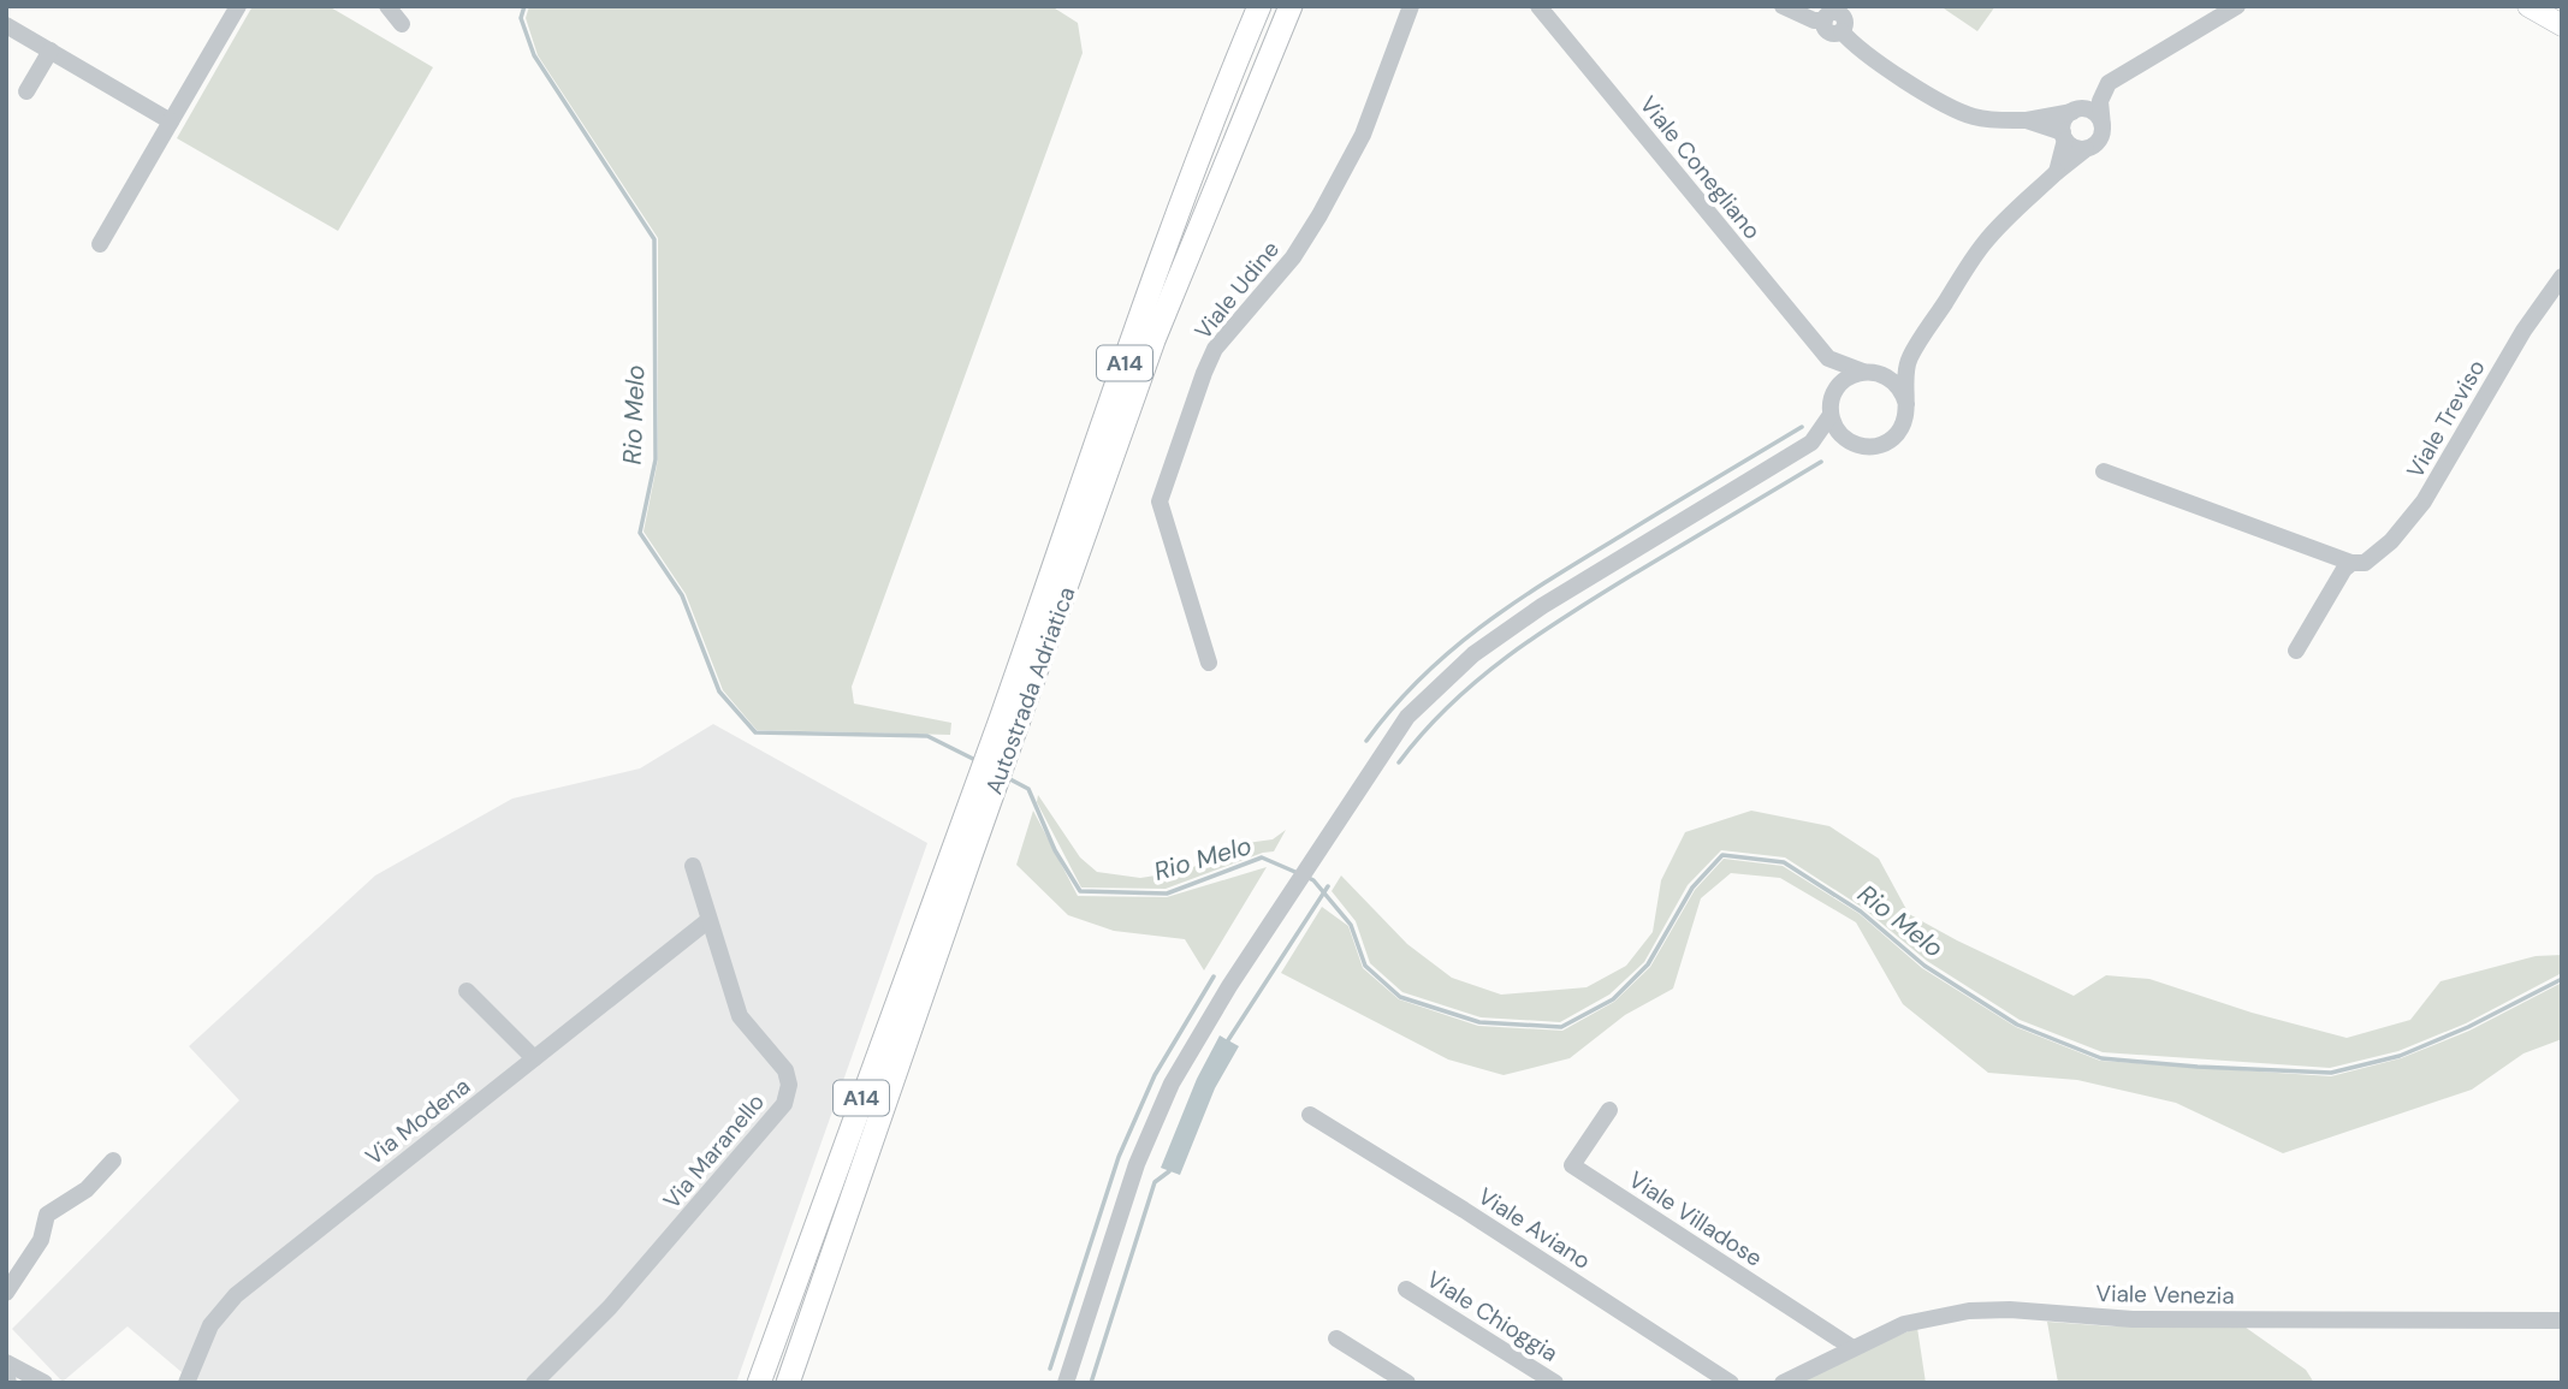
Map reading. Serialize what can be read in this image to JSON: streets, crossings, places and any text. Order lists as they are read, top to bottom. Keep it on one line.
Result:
{"streets":{"highway":["A14","Autostrada Adriatica"],"street":["Viale Conegliano","Viale Udine","Viale Treviso","Via Modena","Via Maranello","Viale Villadose","Viale Aviano","Viale Venezia","Viale Chioggia"]},"crossings":[["Via Modena","Via Maranello"],["Viale Villadose","Viale Venezia"]],"water":["Rio Melo"]}
